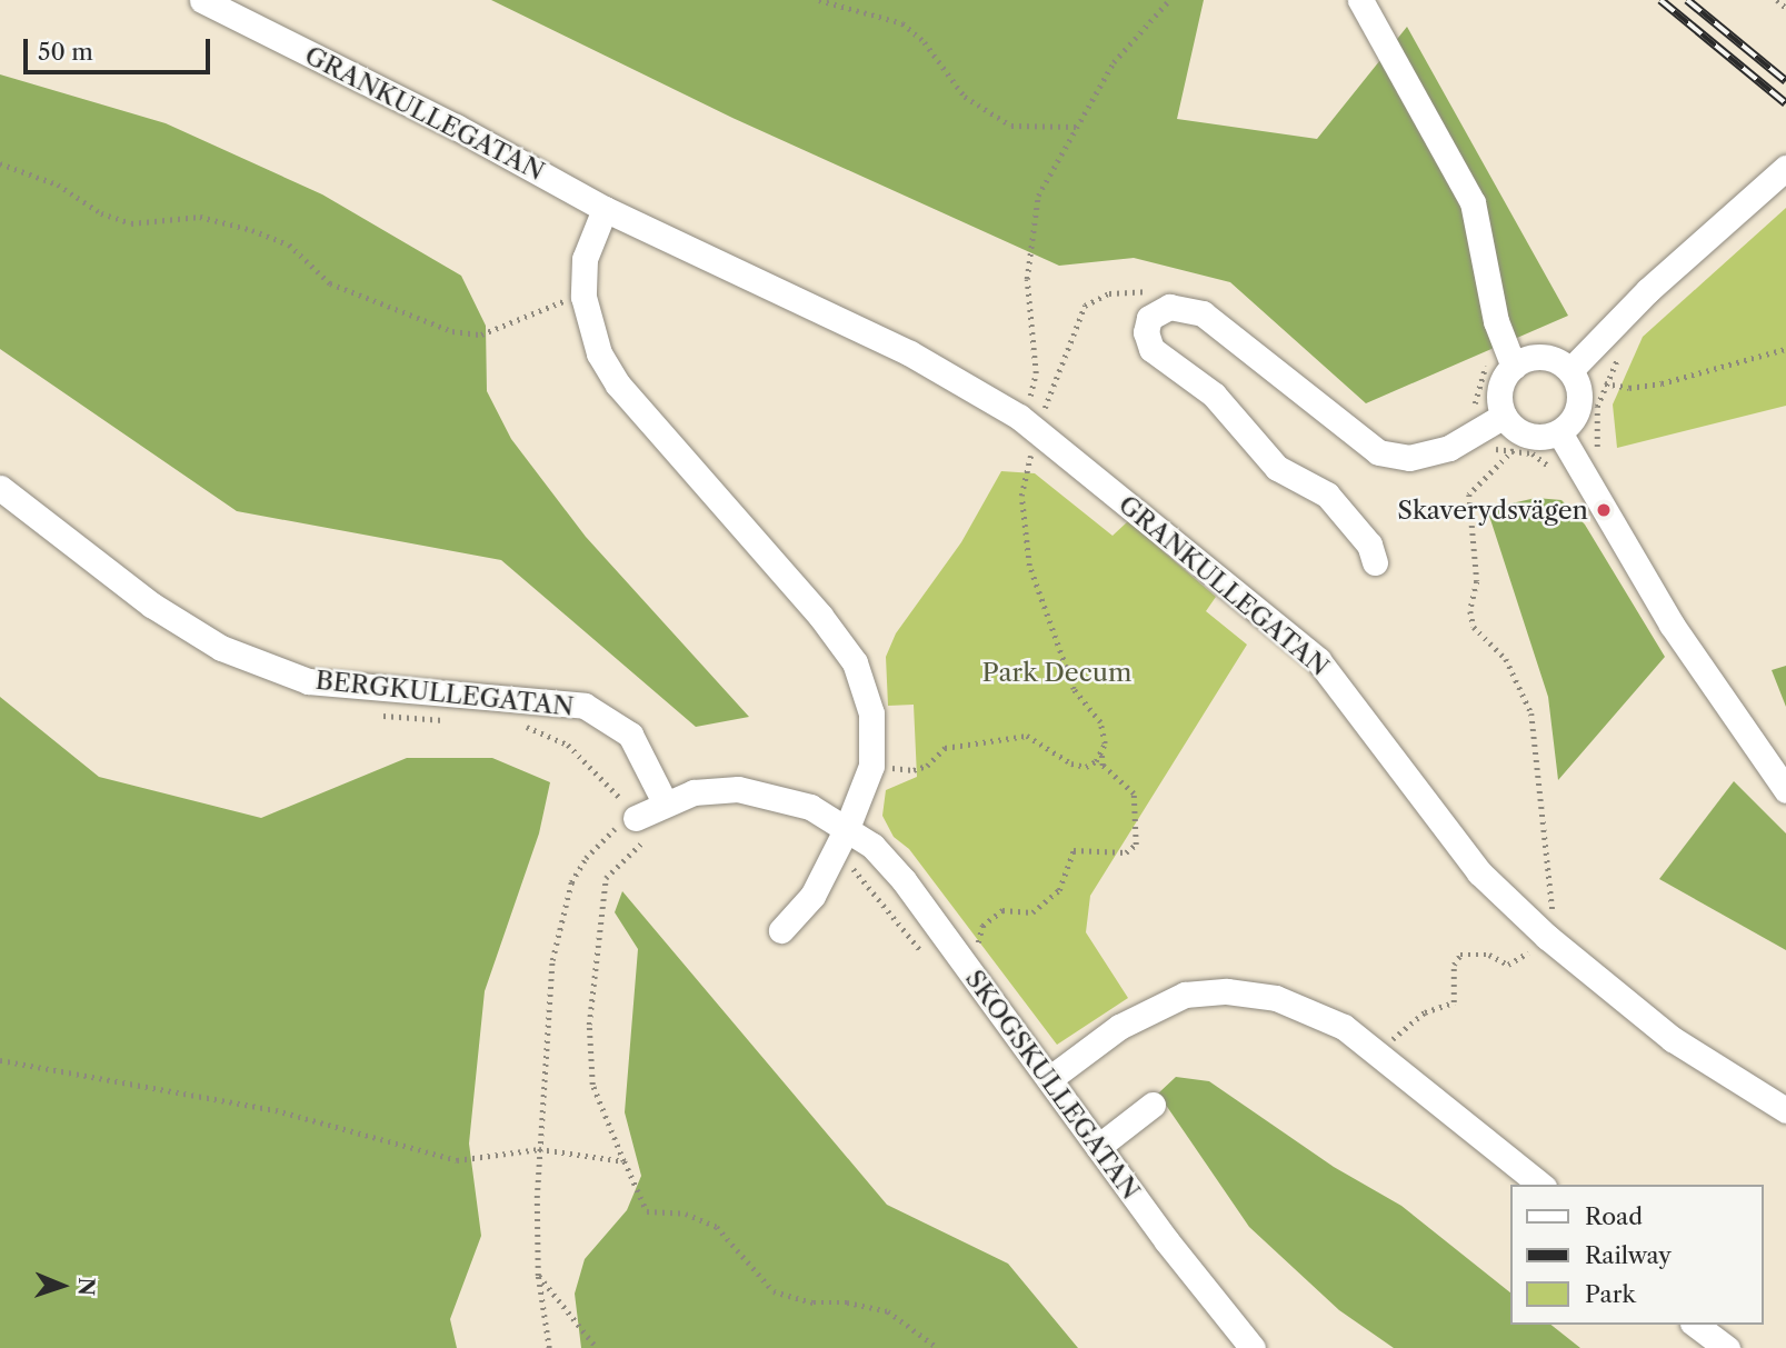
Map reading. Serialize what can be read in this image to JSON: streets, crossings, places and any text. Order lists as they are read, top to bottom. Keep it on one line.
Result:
{"streets":{"street":["GRANKULLEGATAN","BERGKULLEGATAN","SKOGSKULLEGATAN"]},"crossings":[["BERGKULLEGATAN","SKOGSKULLEGATAN"]],"parks":["Park Decum"],"places":["Skaverydsvägen"],"legend":["Road","Railway","Park"],"scale_bar":"50 m","north":"right"}
